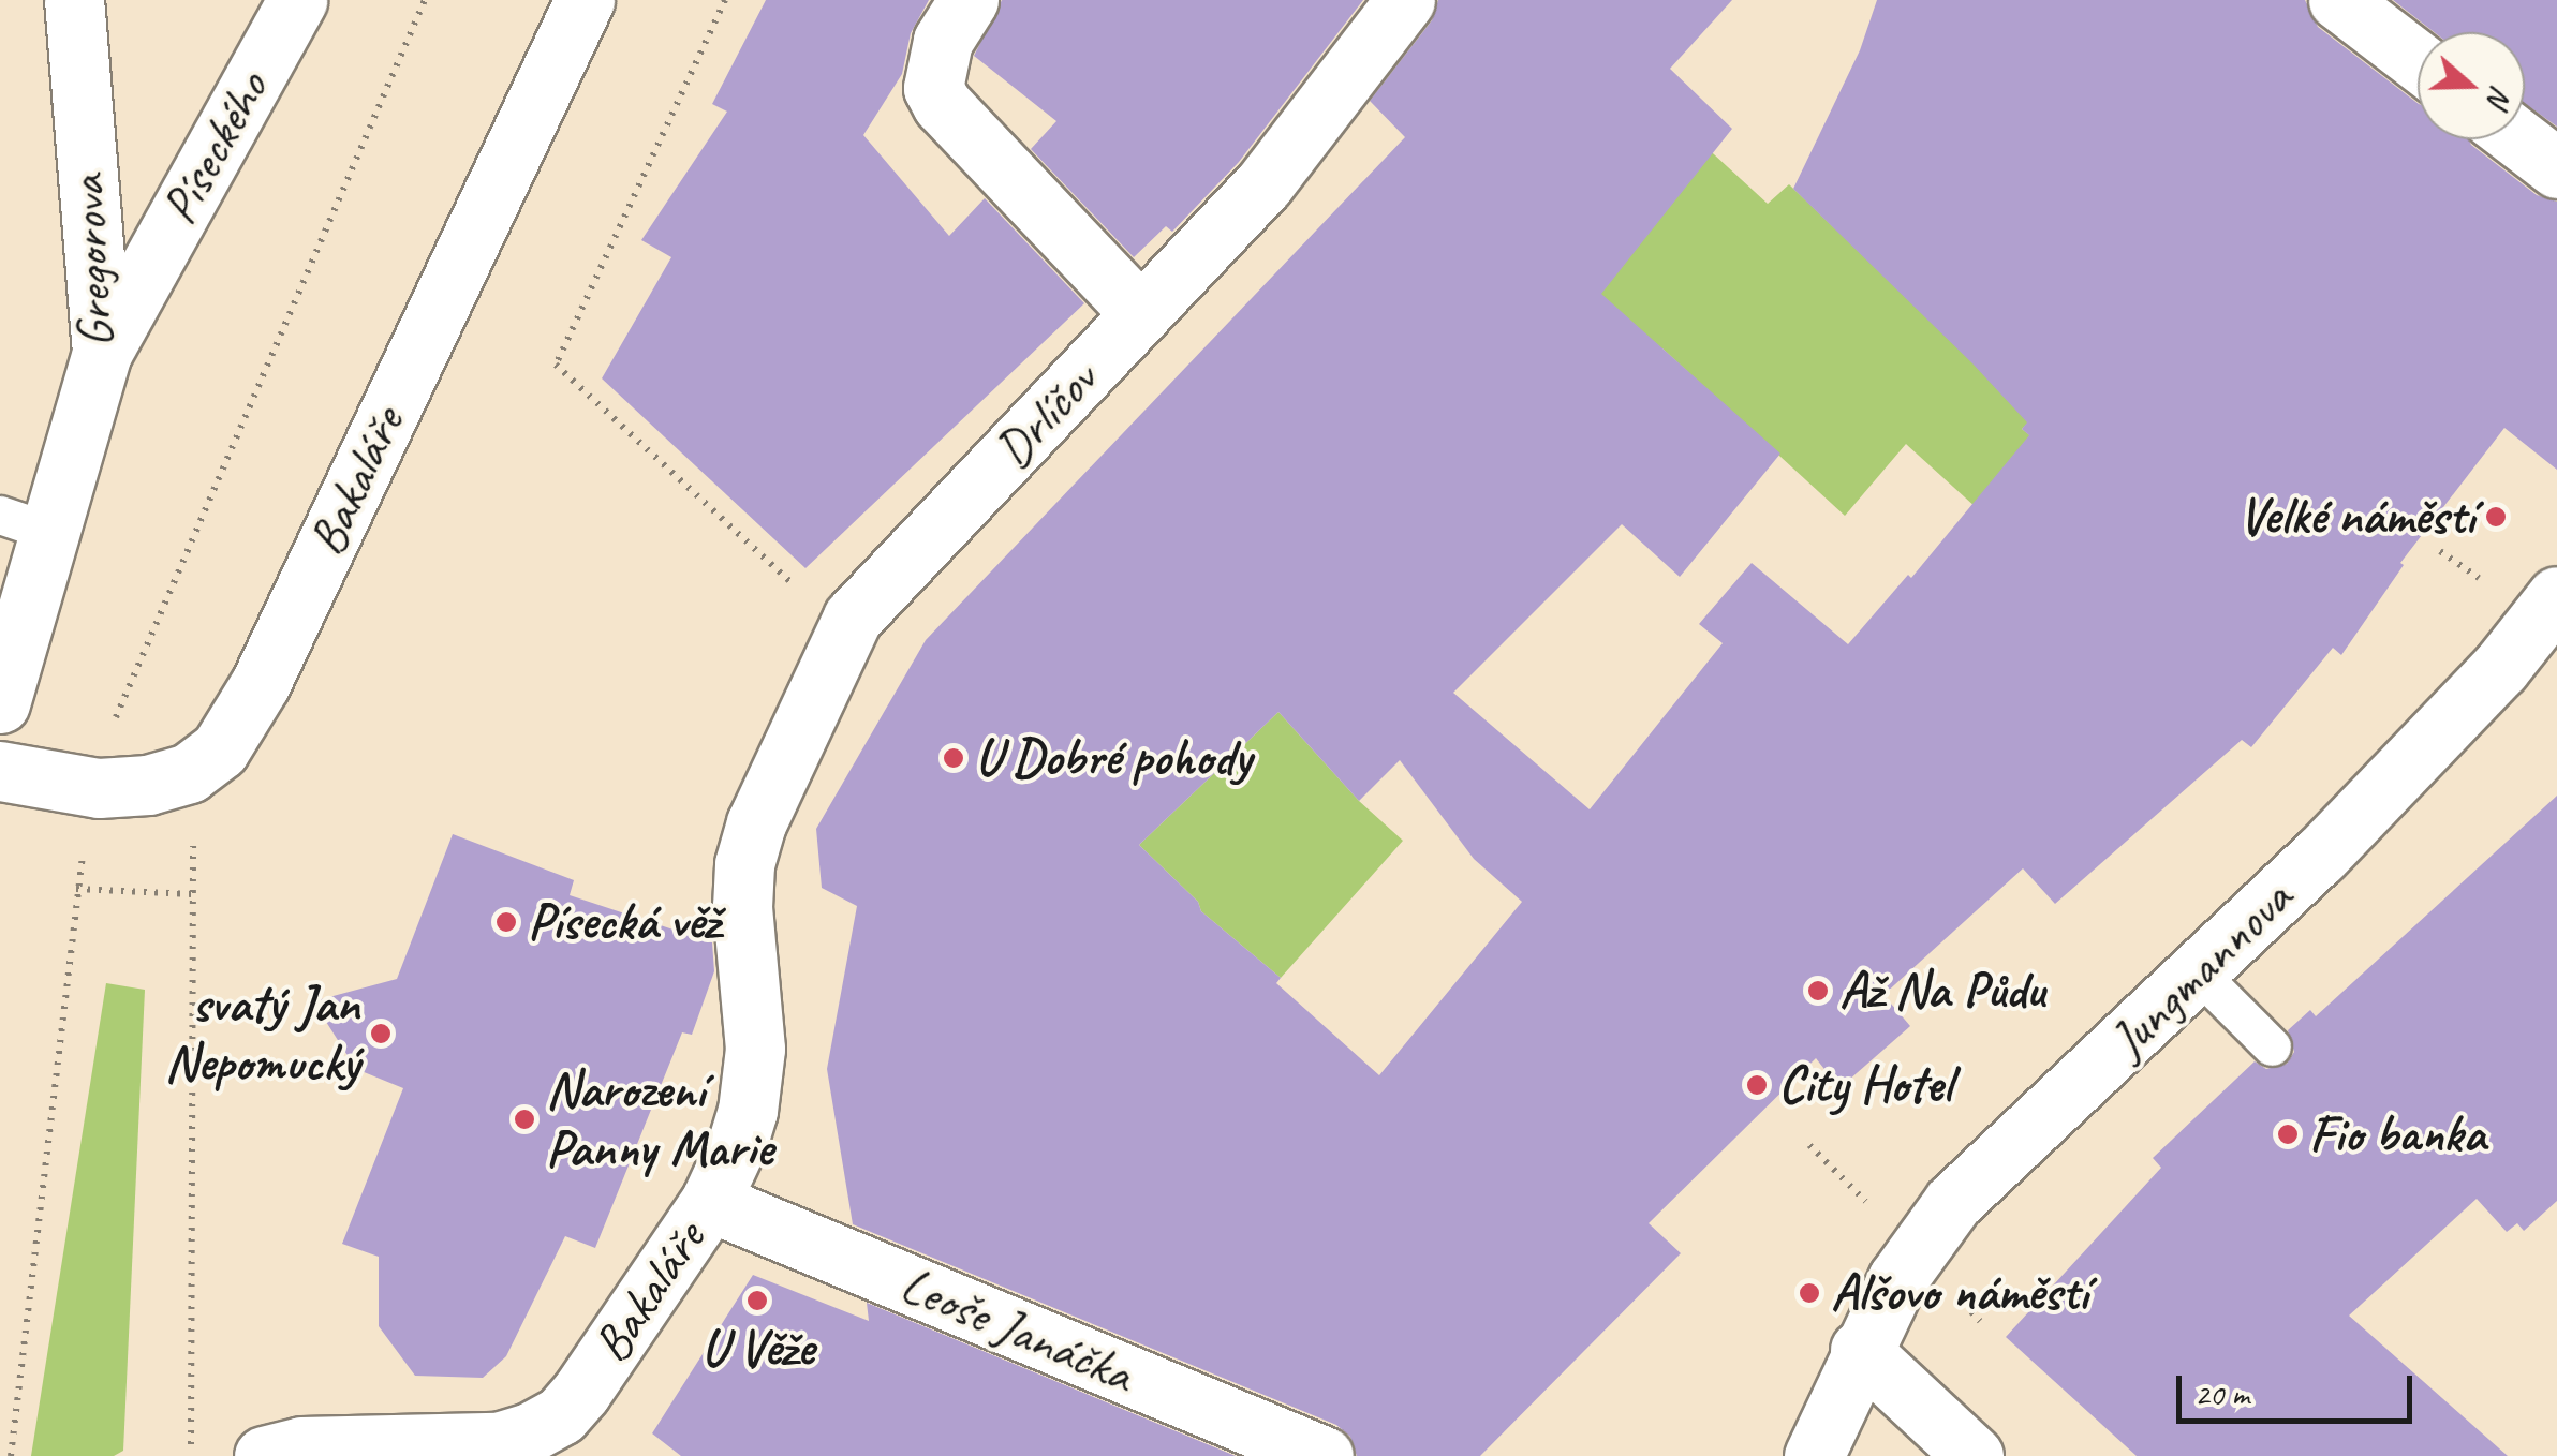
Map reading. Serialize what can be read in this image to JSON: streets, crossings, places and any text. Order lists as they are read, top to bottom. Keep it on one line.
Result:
{"streets":{"street":["Píseckého","Gregorova","Drlíčov","Bakaláře","Jungmannova","Leoše Janáčka"]},"crossings":[["Píseckého","Gregorova"],["Drlíčov","Bakaláře"],["Bakaláře","Leoše Janáčka"]],"places":["Velké náměstí","U Dobré pohody","Písecká věž","Až Na Půdu","svatý Jan Nepomucký","City Hotel","Narození Panny Marie","Fio banka","Alšovo náměstí","U Věže"],"scale_bar":"20 m","north":"right"}
